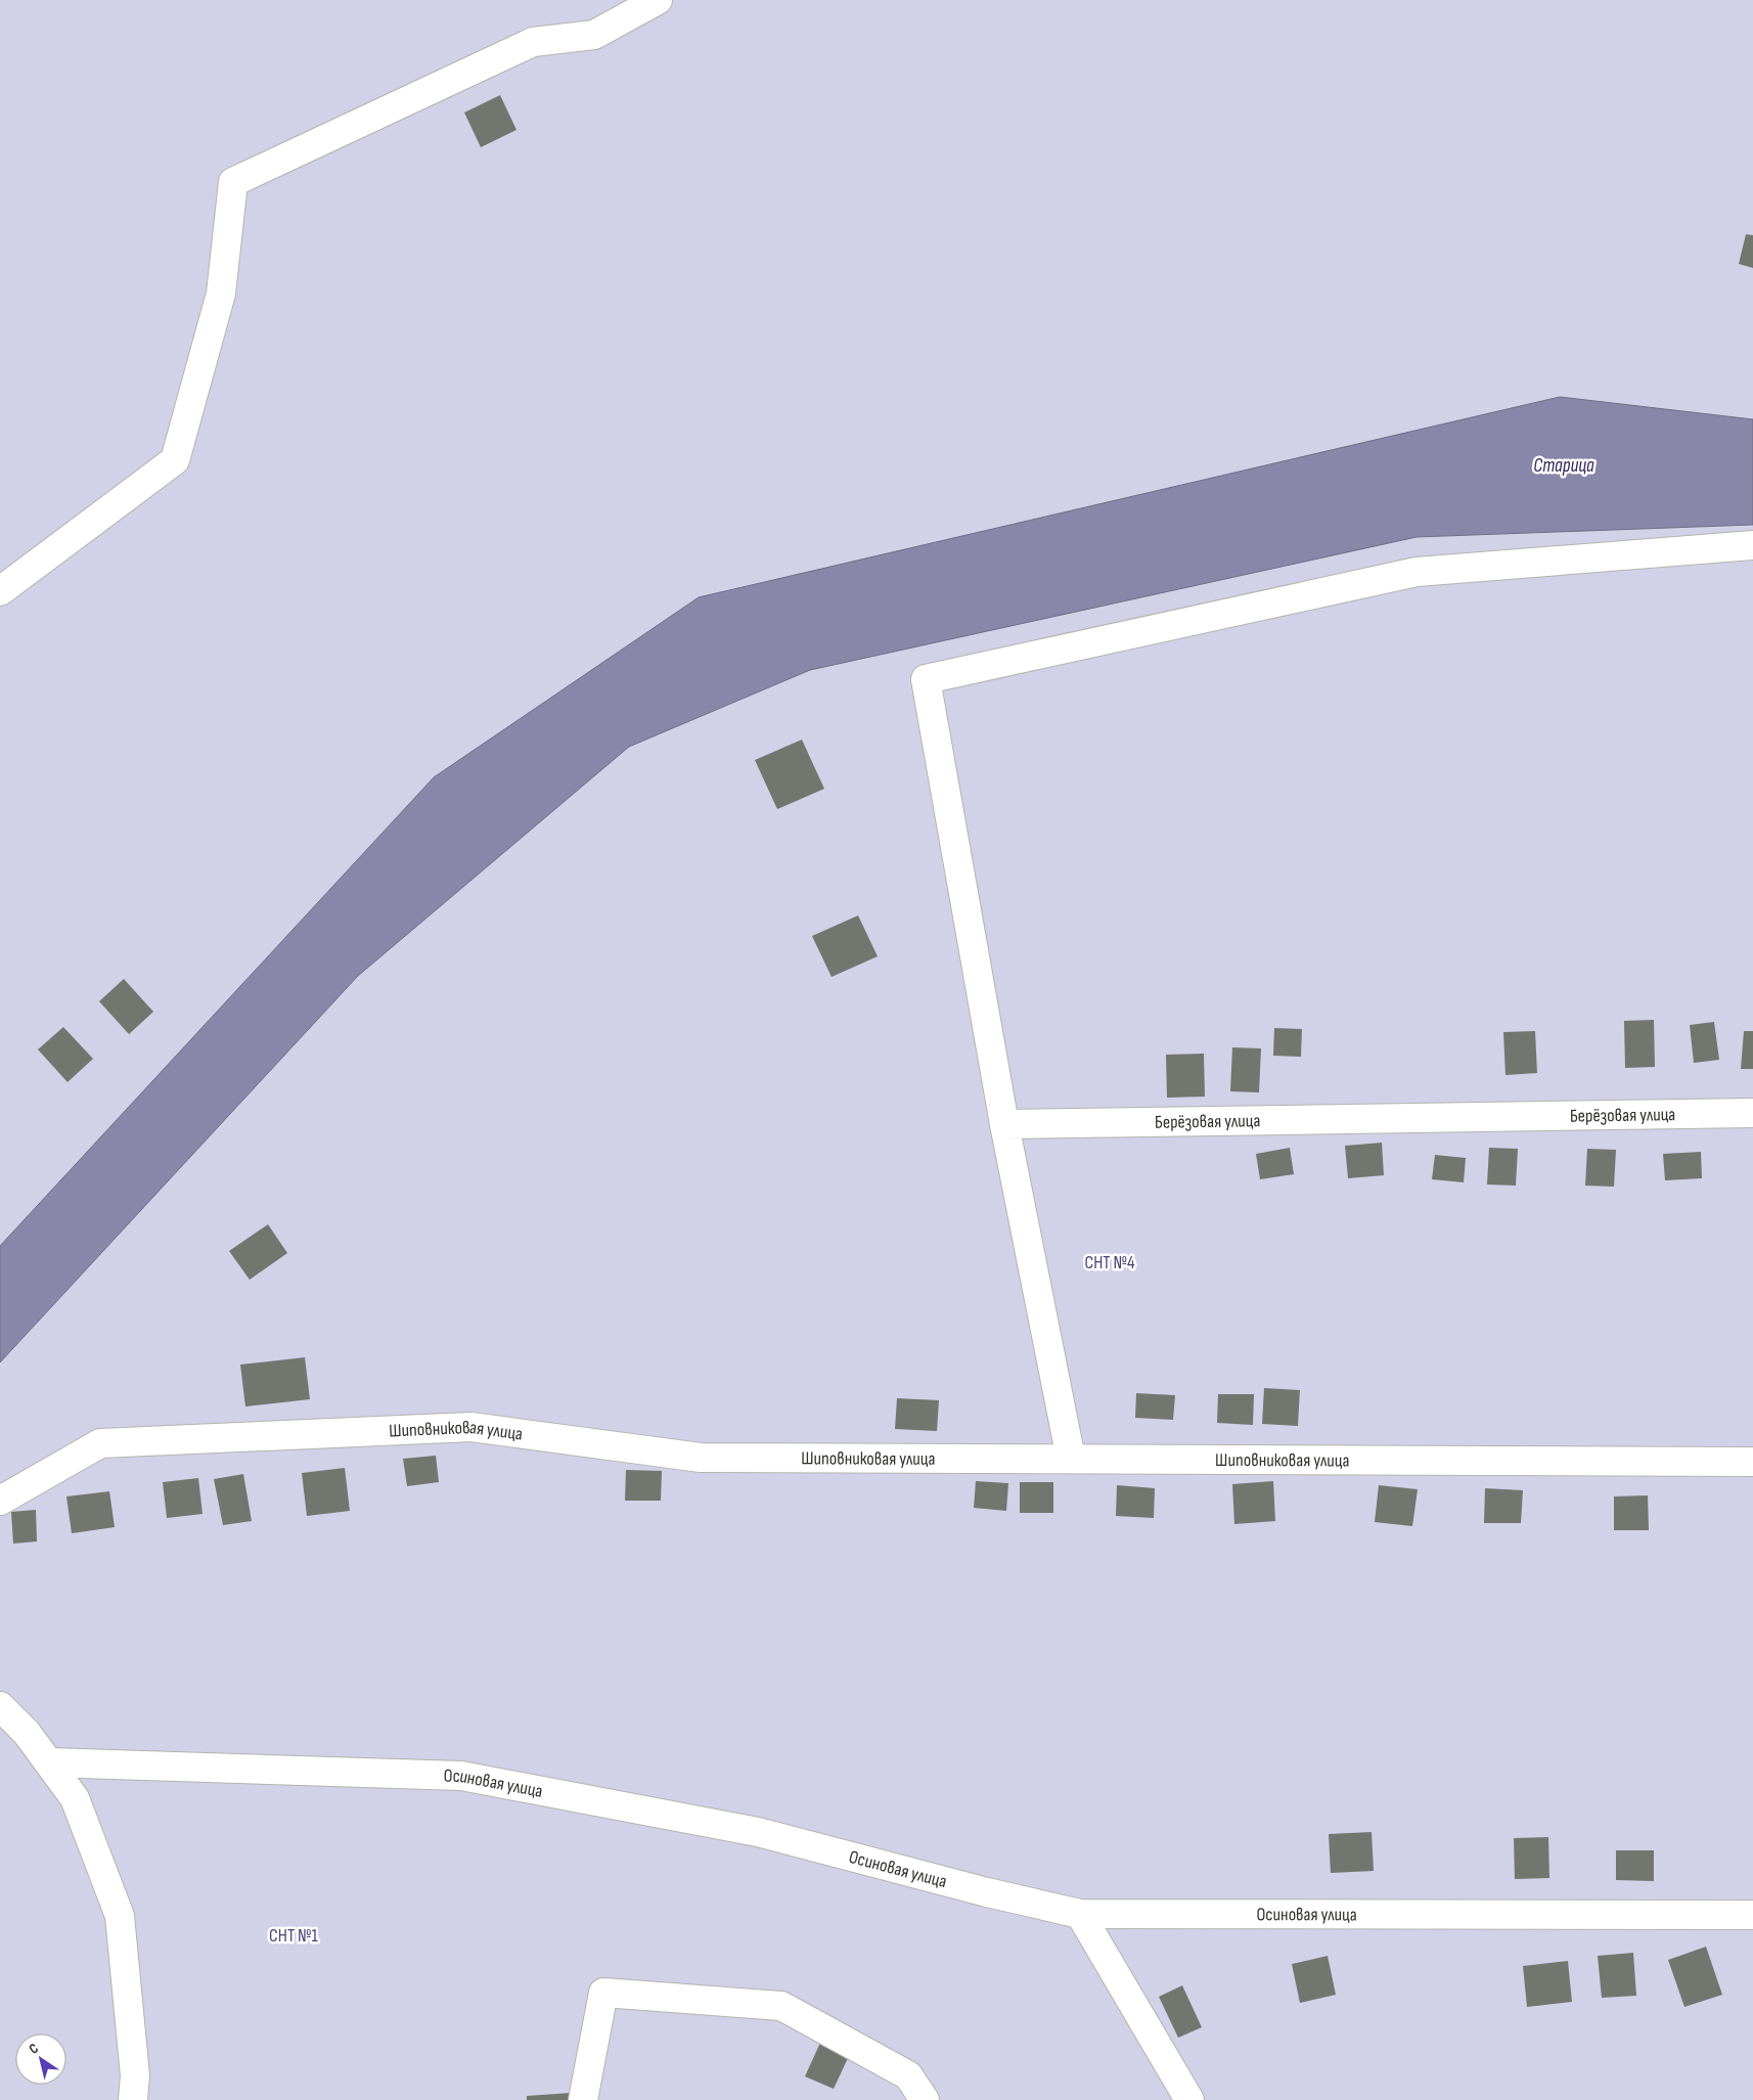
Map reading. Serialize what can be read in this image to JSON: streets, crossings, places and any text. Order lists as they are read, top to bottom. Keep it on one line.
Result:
{"streets":{"street":["Берёзовая улица","Шиповниковая улица","Осиновая улица"]},"water":["Старица"],"parks":["СНТ №4","СНТ №1"],"north":"top left"}
